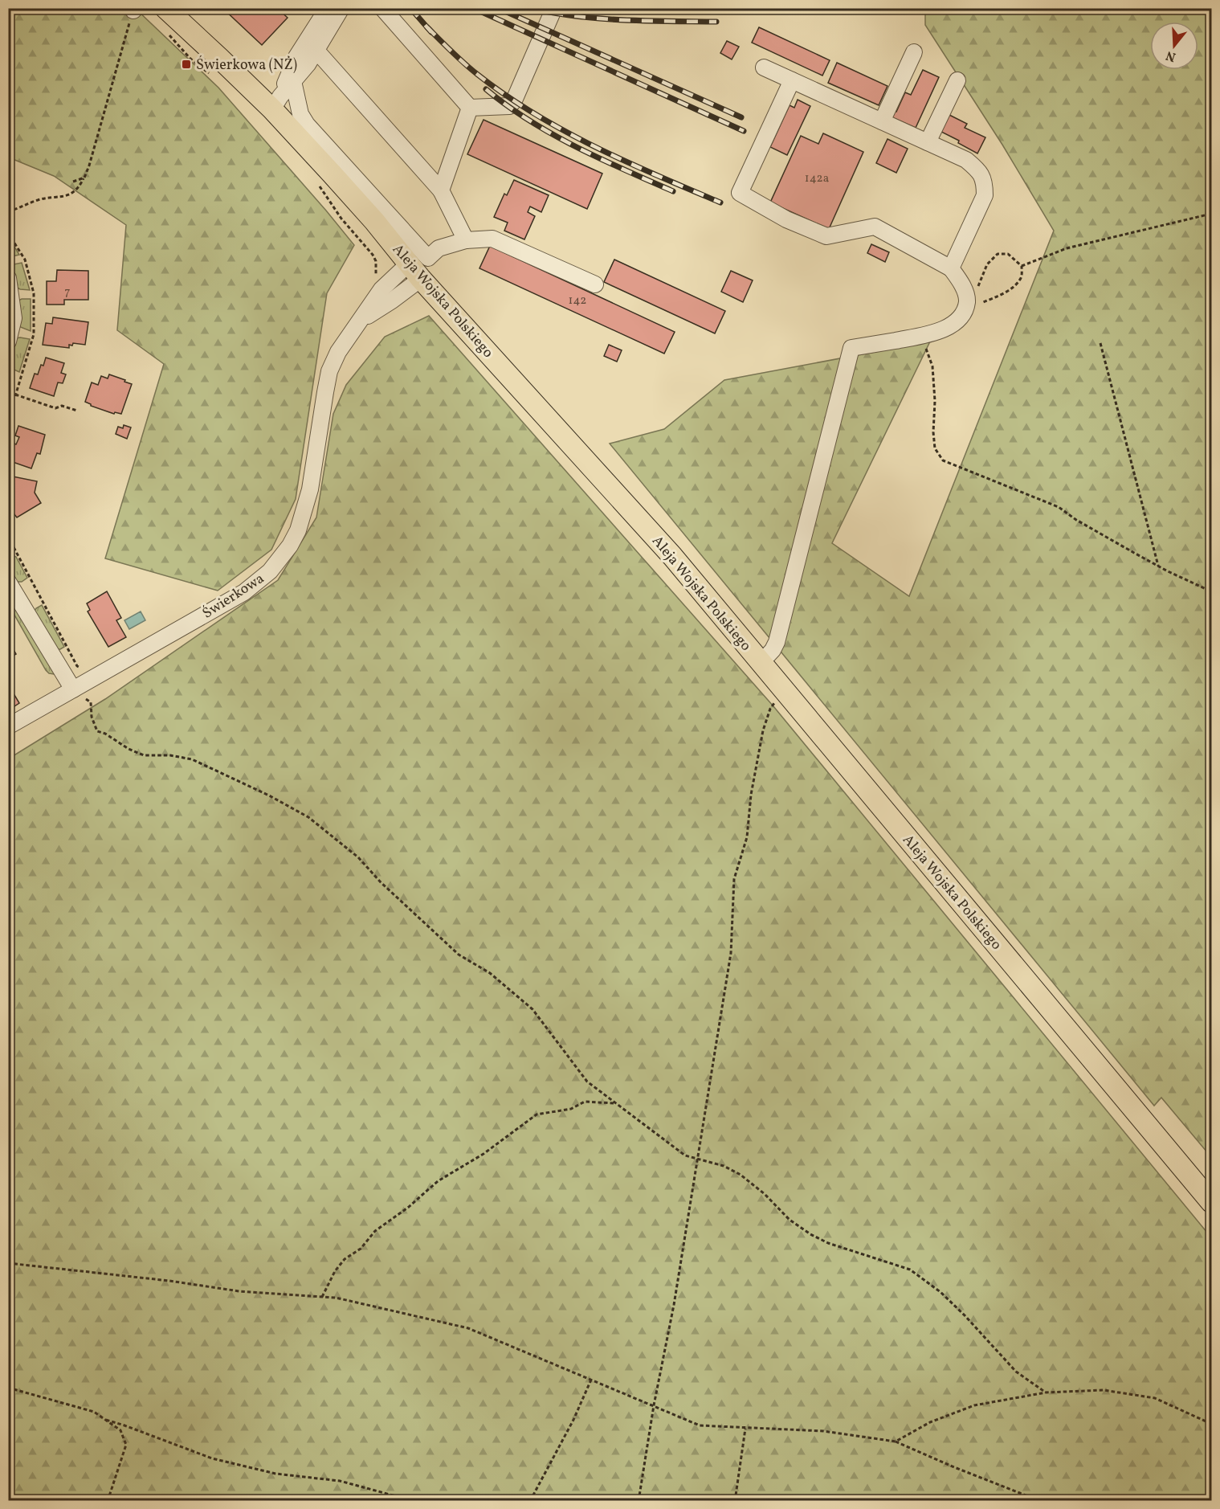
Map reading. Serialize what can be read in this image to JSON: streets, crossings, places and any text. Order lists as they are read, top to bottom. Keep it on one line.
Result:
{"streets":{"main road":["Aleja Wojska Polskiego"],"street":["Świerkowa"]},"crossings":[["Aleja Wojska Polskiego","Świerkowa"]],"places":{"transit":["Świerkowa (NŻ)"]},"house_numbers":["142a","7","142"],"north":"bottom"}
